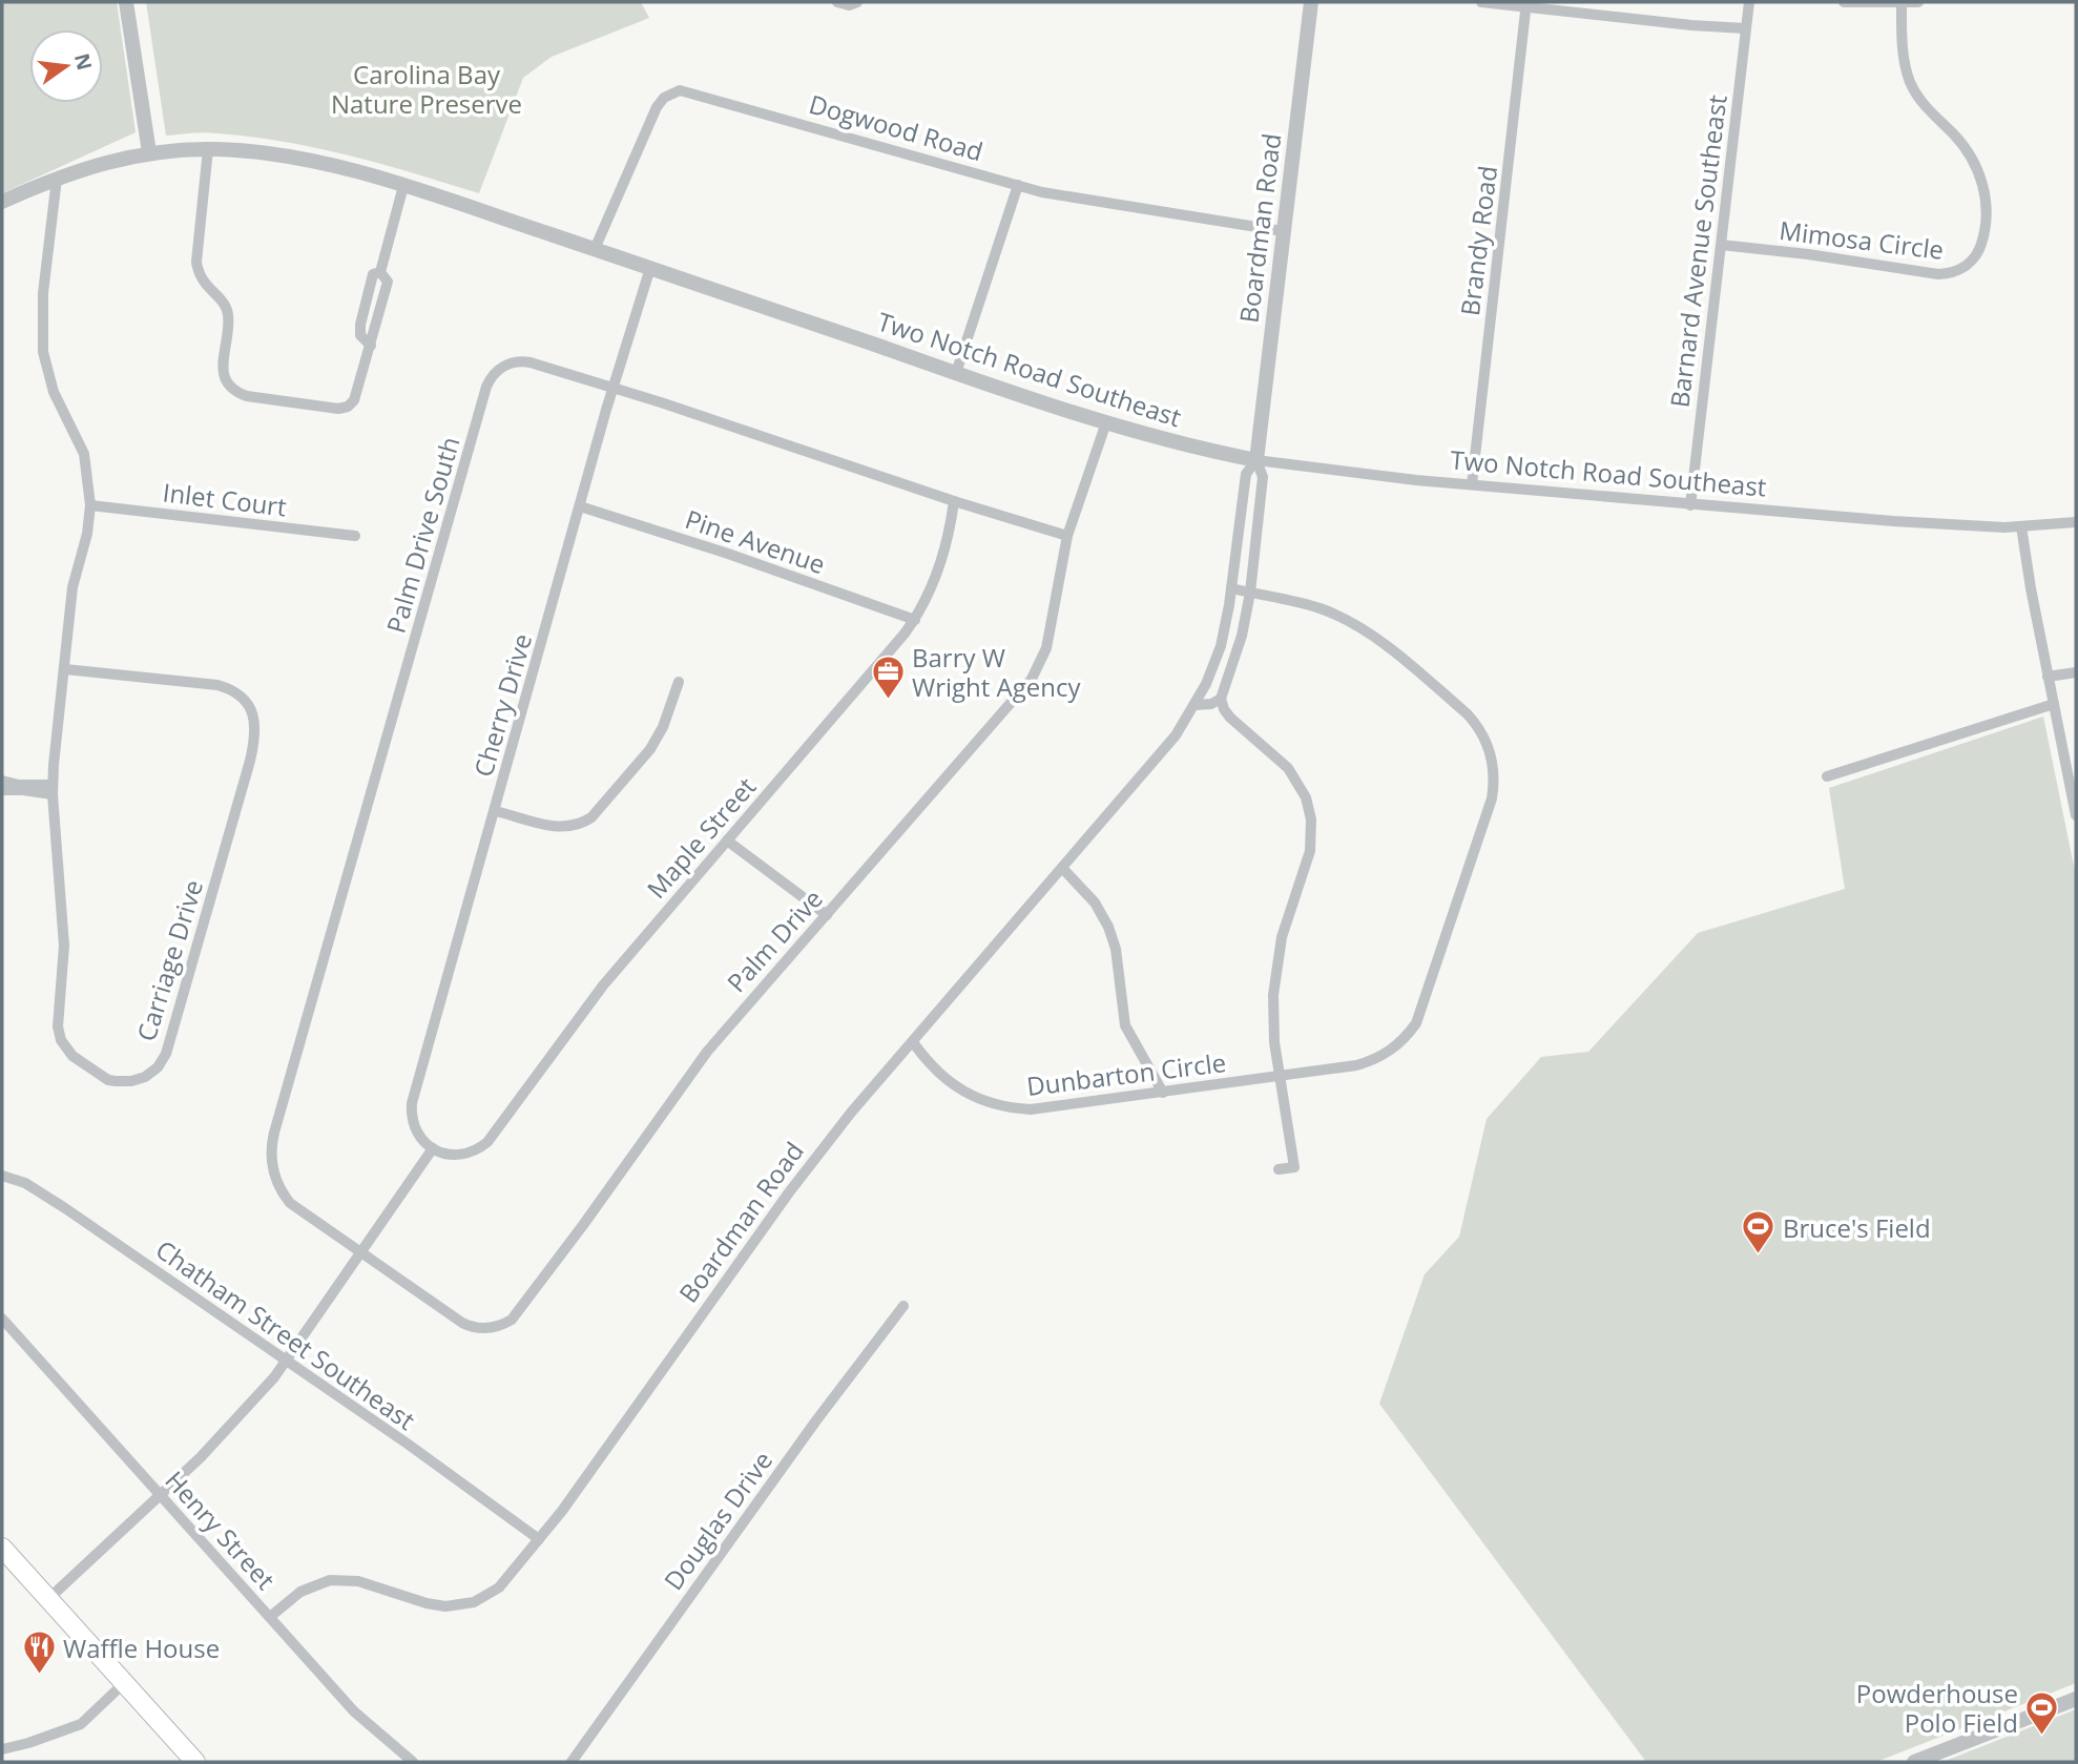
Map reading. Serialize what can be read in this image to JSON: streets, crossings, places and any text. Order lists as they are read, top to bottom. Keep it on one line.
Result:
{"streets":{"street":["Dogwood Road","Boardman Road","Mimosa Circle","Brandy Road","Barnard Avenue Southeast","Two Notch Road Southeast","Inlet Court","Palm Drive South","Pine Avenue","Cherry Drive","Maple Street","Palm Drive","Carriage Drive","Dunbarton Circle","Chatham Street Southeast","Douglas Drive","Henry Street"]},"crossings":[["Dogwood Road","Boardman Road"],["Dogwood Road","Two Notch Road Southeast"],["Boardman Road","Two Notch Road Southeast"],["Boardman Road","Dunbarton Circle"],["Boardman Road","Chatham Street Southeast"],["Boardman Road","Henry Street"],["Mimosa Circle","Barnard Avenue Southeast"],["Brandy Road","Two Notch Road Southeast"],["Barnard Avenue Southeast","Two Notch Road Southeast"],["Two Notch Road Southeast","Cherry Drive"],["Two Notch Road Southeast","Palm Drive"],["Two Notch Road Southeast","Carriage Drive"],["Inlet Court","Carriage Drive"],["Palm Drive South","Cherry Drive"],["Palm Drive South","Maple Street"],["Palm Drive South","Palm Drive"],["Pine Avenue","Cherry Drive"],["Pine Avenue","Maple Street"],["Cherry Drive","Maple Street"]],"parks":["Carolina Bay Nature Preserve"],"places":{"office":["Barry W Wright Agency"],"sports":["Bruce's Field","Powderhouse Polo Field"],"restaurant":["Waffle House"]},"north":"right"}
